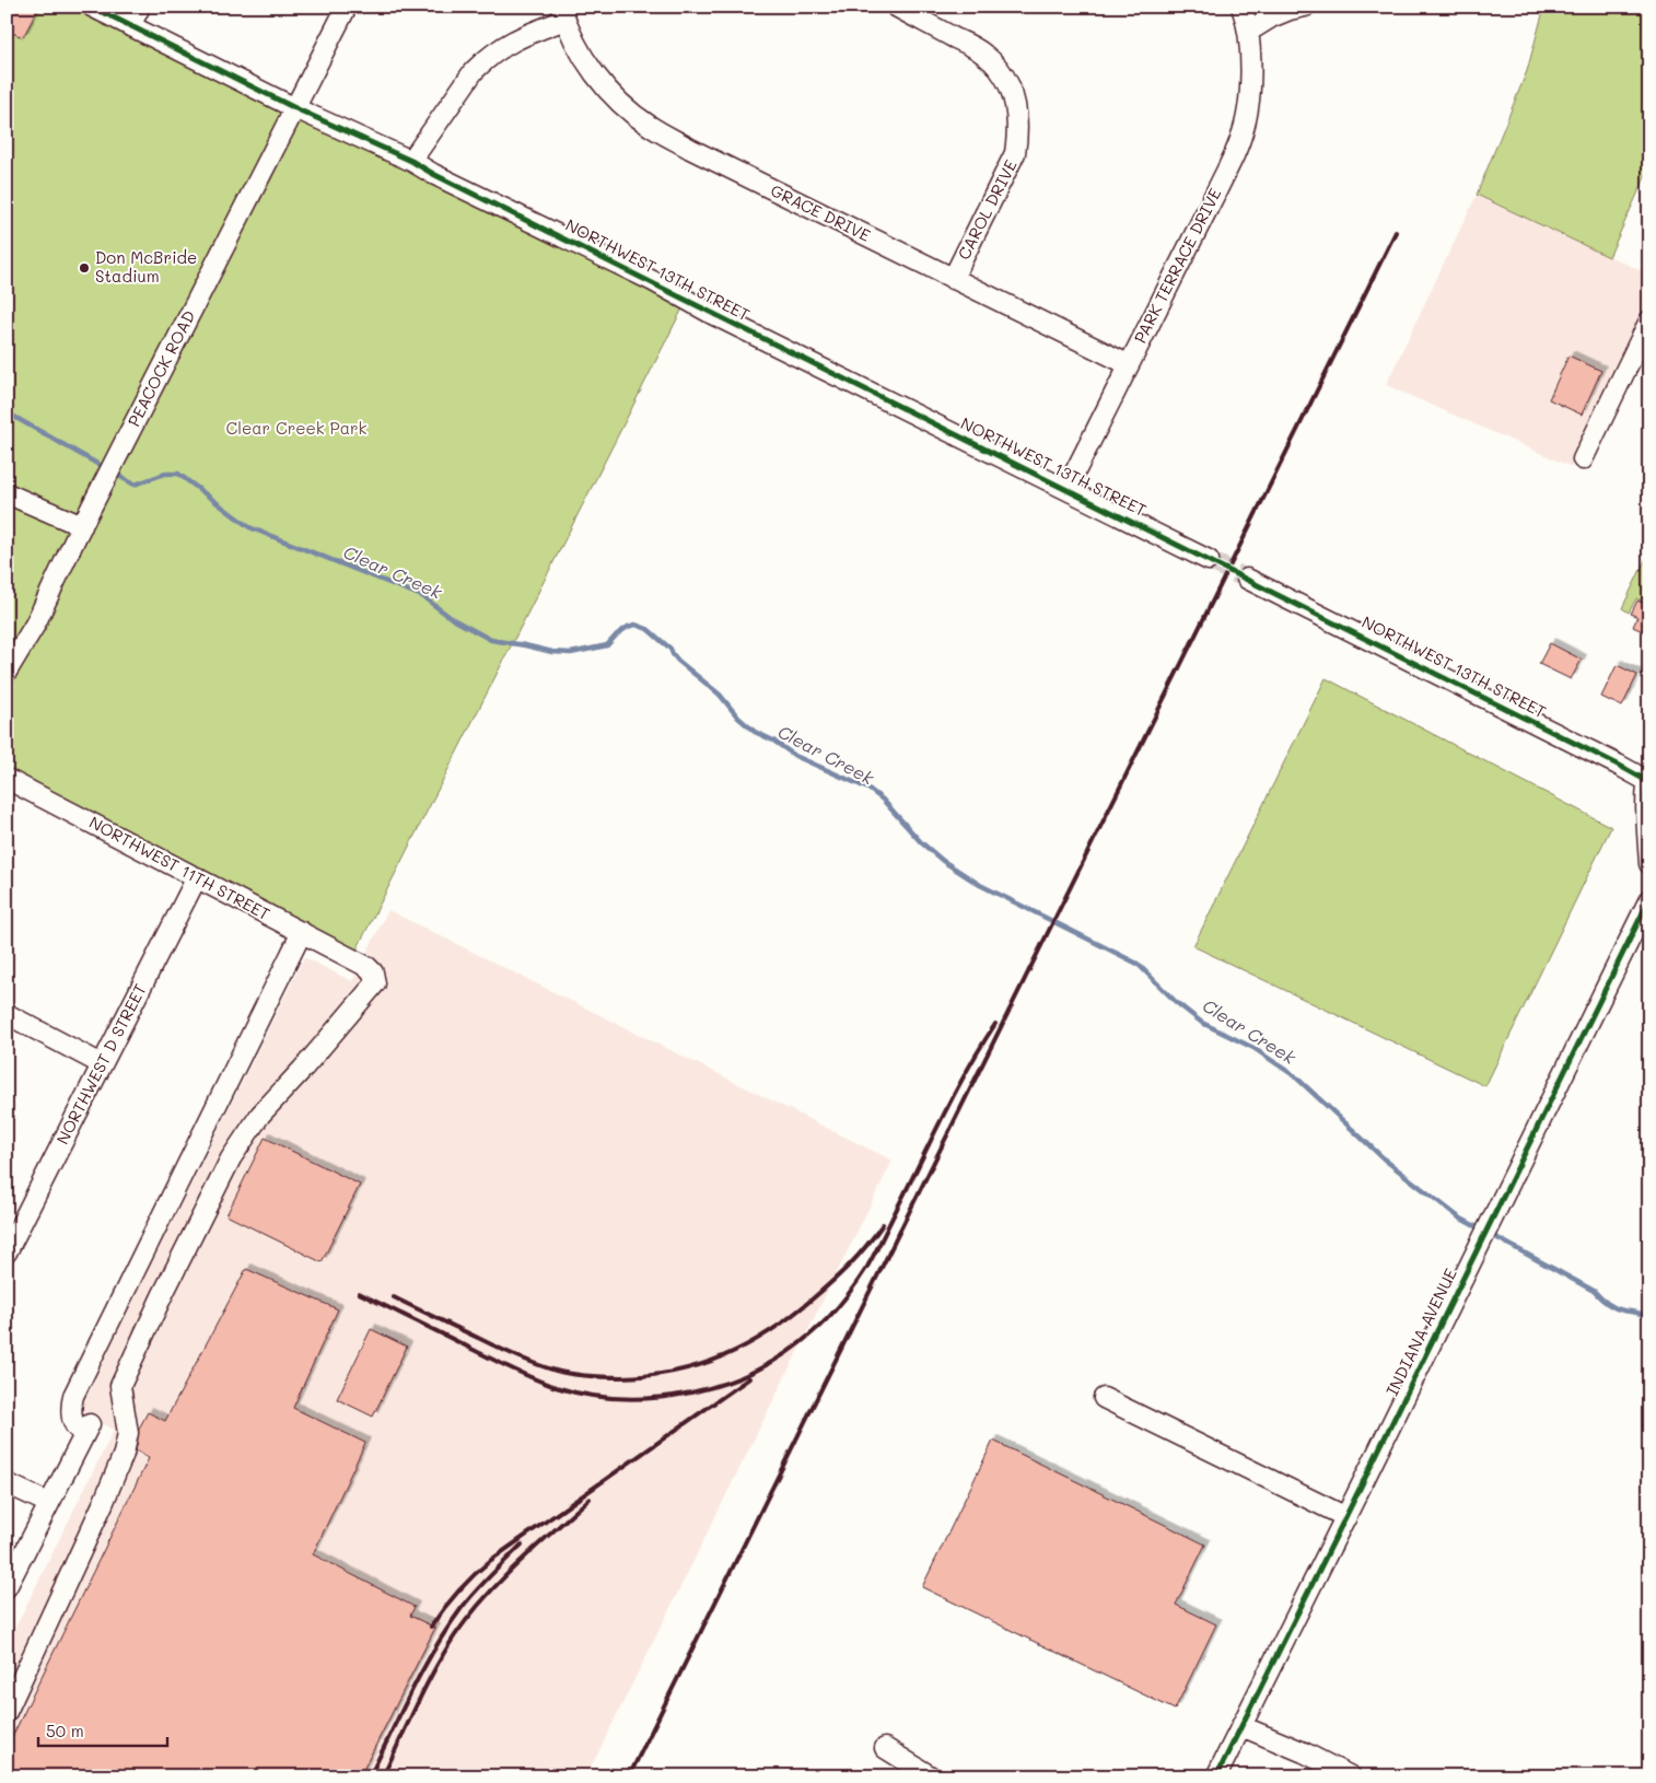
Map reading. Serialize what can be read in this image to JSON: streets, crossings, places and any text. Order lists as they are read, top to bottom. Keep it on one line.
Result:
{"streets":{"street":["CAROL DRIVE","GRACE DRIVE","PARK TERRACE DRIVE","NORTHWEST 13TH STREET","PEACOCK ROAD","NORTHWEST 11TH STREET","NORTHWEST D STREET","INDIANA AVENUE"]},"crossings":[["CAROL DRIVE","GRACE DRIVE"],["GRACE DRIVE","PARK TERRACE DRIVE"],["PARK TERRACE DRIVE","NORTHWEST 13TH STREET"],["NORTHWEST 13TH STREET","PEACOCK ROAD"],["NORTHWEST 11TH STREET","NORTHWEST D STREET"]],"water":["Clear Creek"],"parks":["Clear Creek Park"],"places":["Don McBride Stadium"],"scale_bar":"50 m"}
